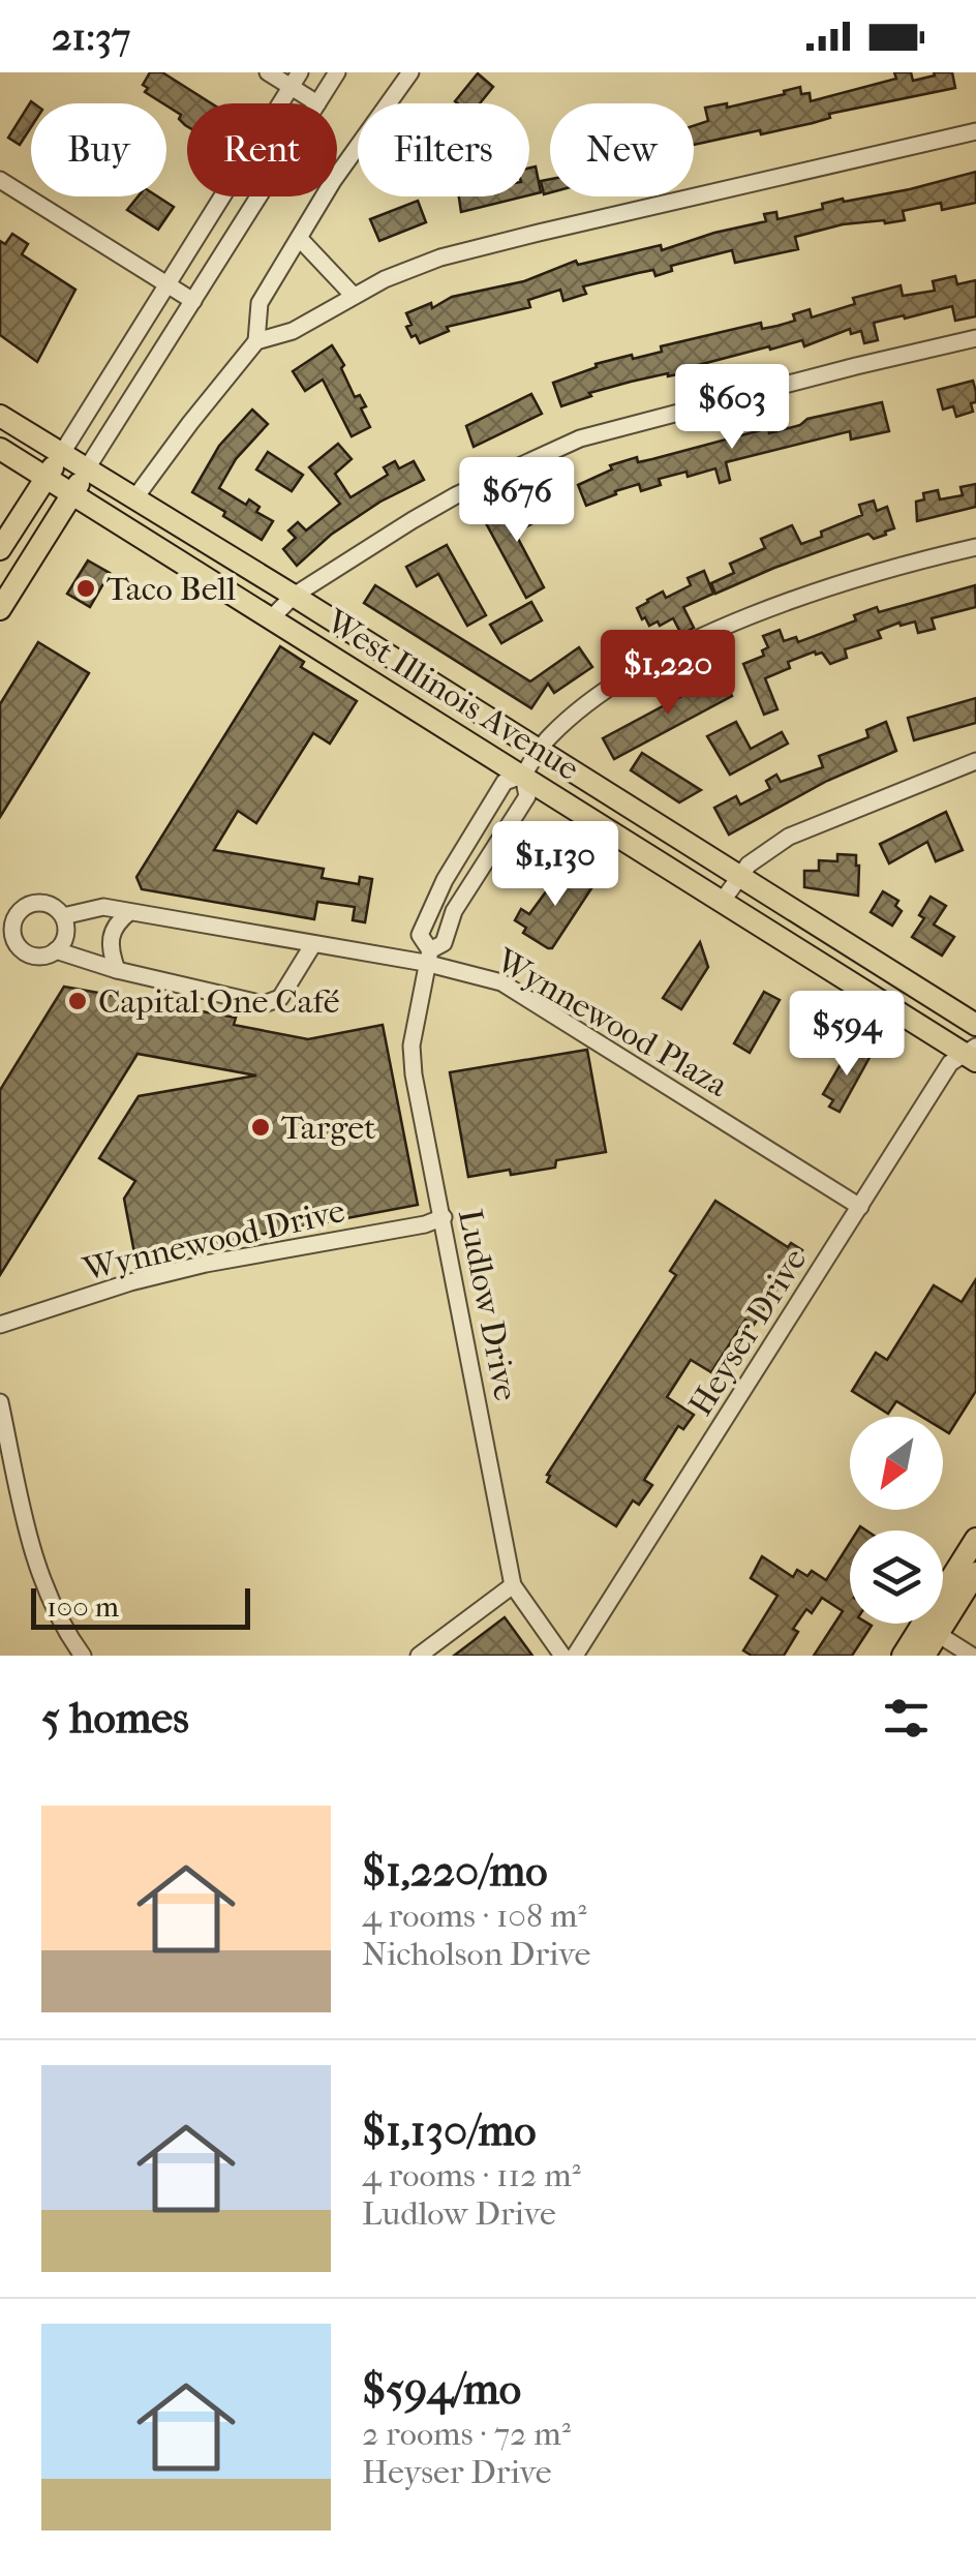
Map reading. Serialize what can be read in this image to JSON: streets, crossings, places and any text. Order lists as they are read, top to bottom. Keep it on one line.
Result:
{"streets":{"main road":["West Illinois Avenue"],"street":["Wynnewood Plaza","Wynnewood Drive","Ludlow Drive","Heyser Drive"]},"crossings":[["West Illinois Avenue","Ludlow Drive"],["West Illinois Avenue","Heyser Drive"],["Wynnewood Plaza","Ludlow Drive"],["Wynnewood Plaza","Heyser Drive"],["Wynnewood Drive","Ludlow Drive"]],"places":["Taco Bell","Capital One Café","Target"],"scale_bar":"100 m","north":"bottom left","page":{"status":"21:37","chip":["Buy","Rent","Filters","New"],"price":["$603","$676","$1,220","$1,130","$594"],"scale":"100 m","heading":"5 homes","list":[{"name":"$1,220/mo","note":"4 rooms · 108 m² · Nicholson Drive"},{"name":"$1,130/mo","note":"4 rooms · 112 m² · Ludlow Drive"},{"name":"$594/mo","note":"2 rooms · 72 m² · Heyser Drive"}]}}
